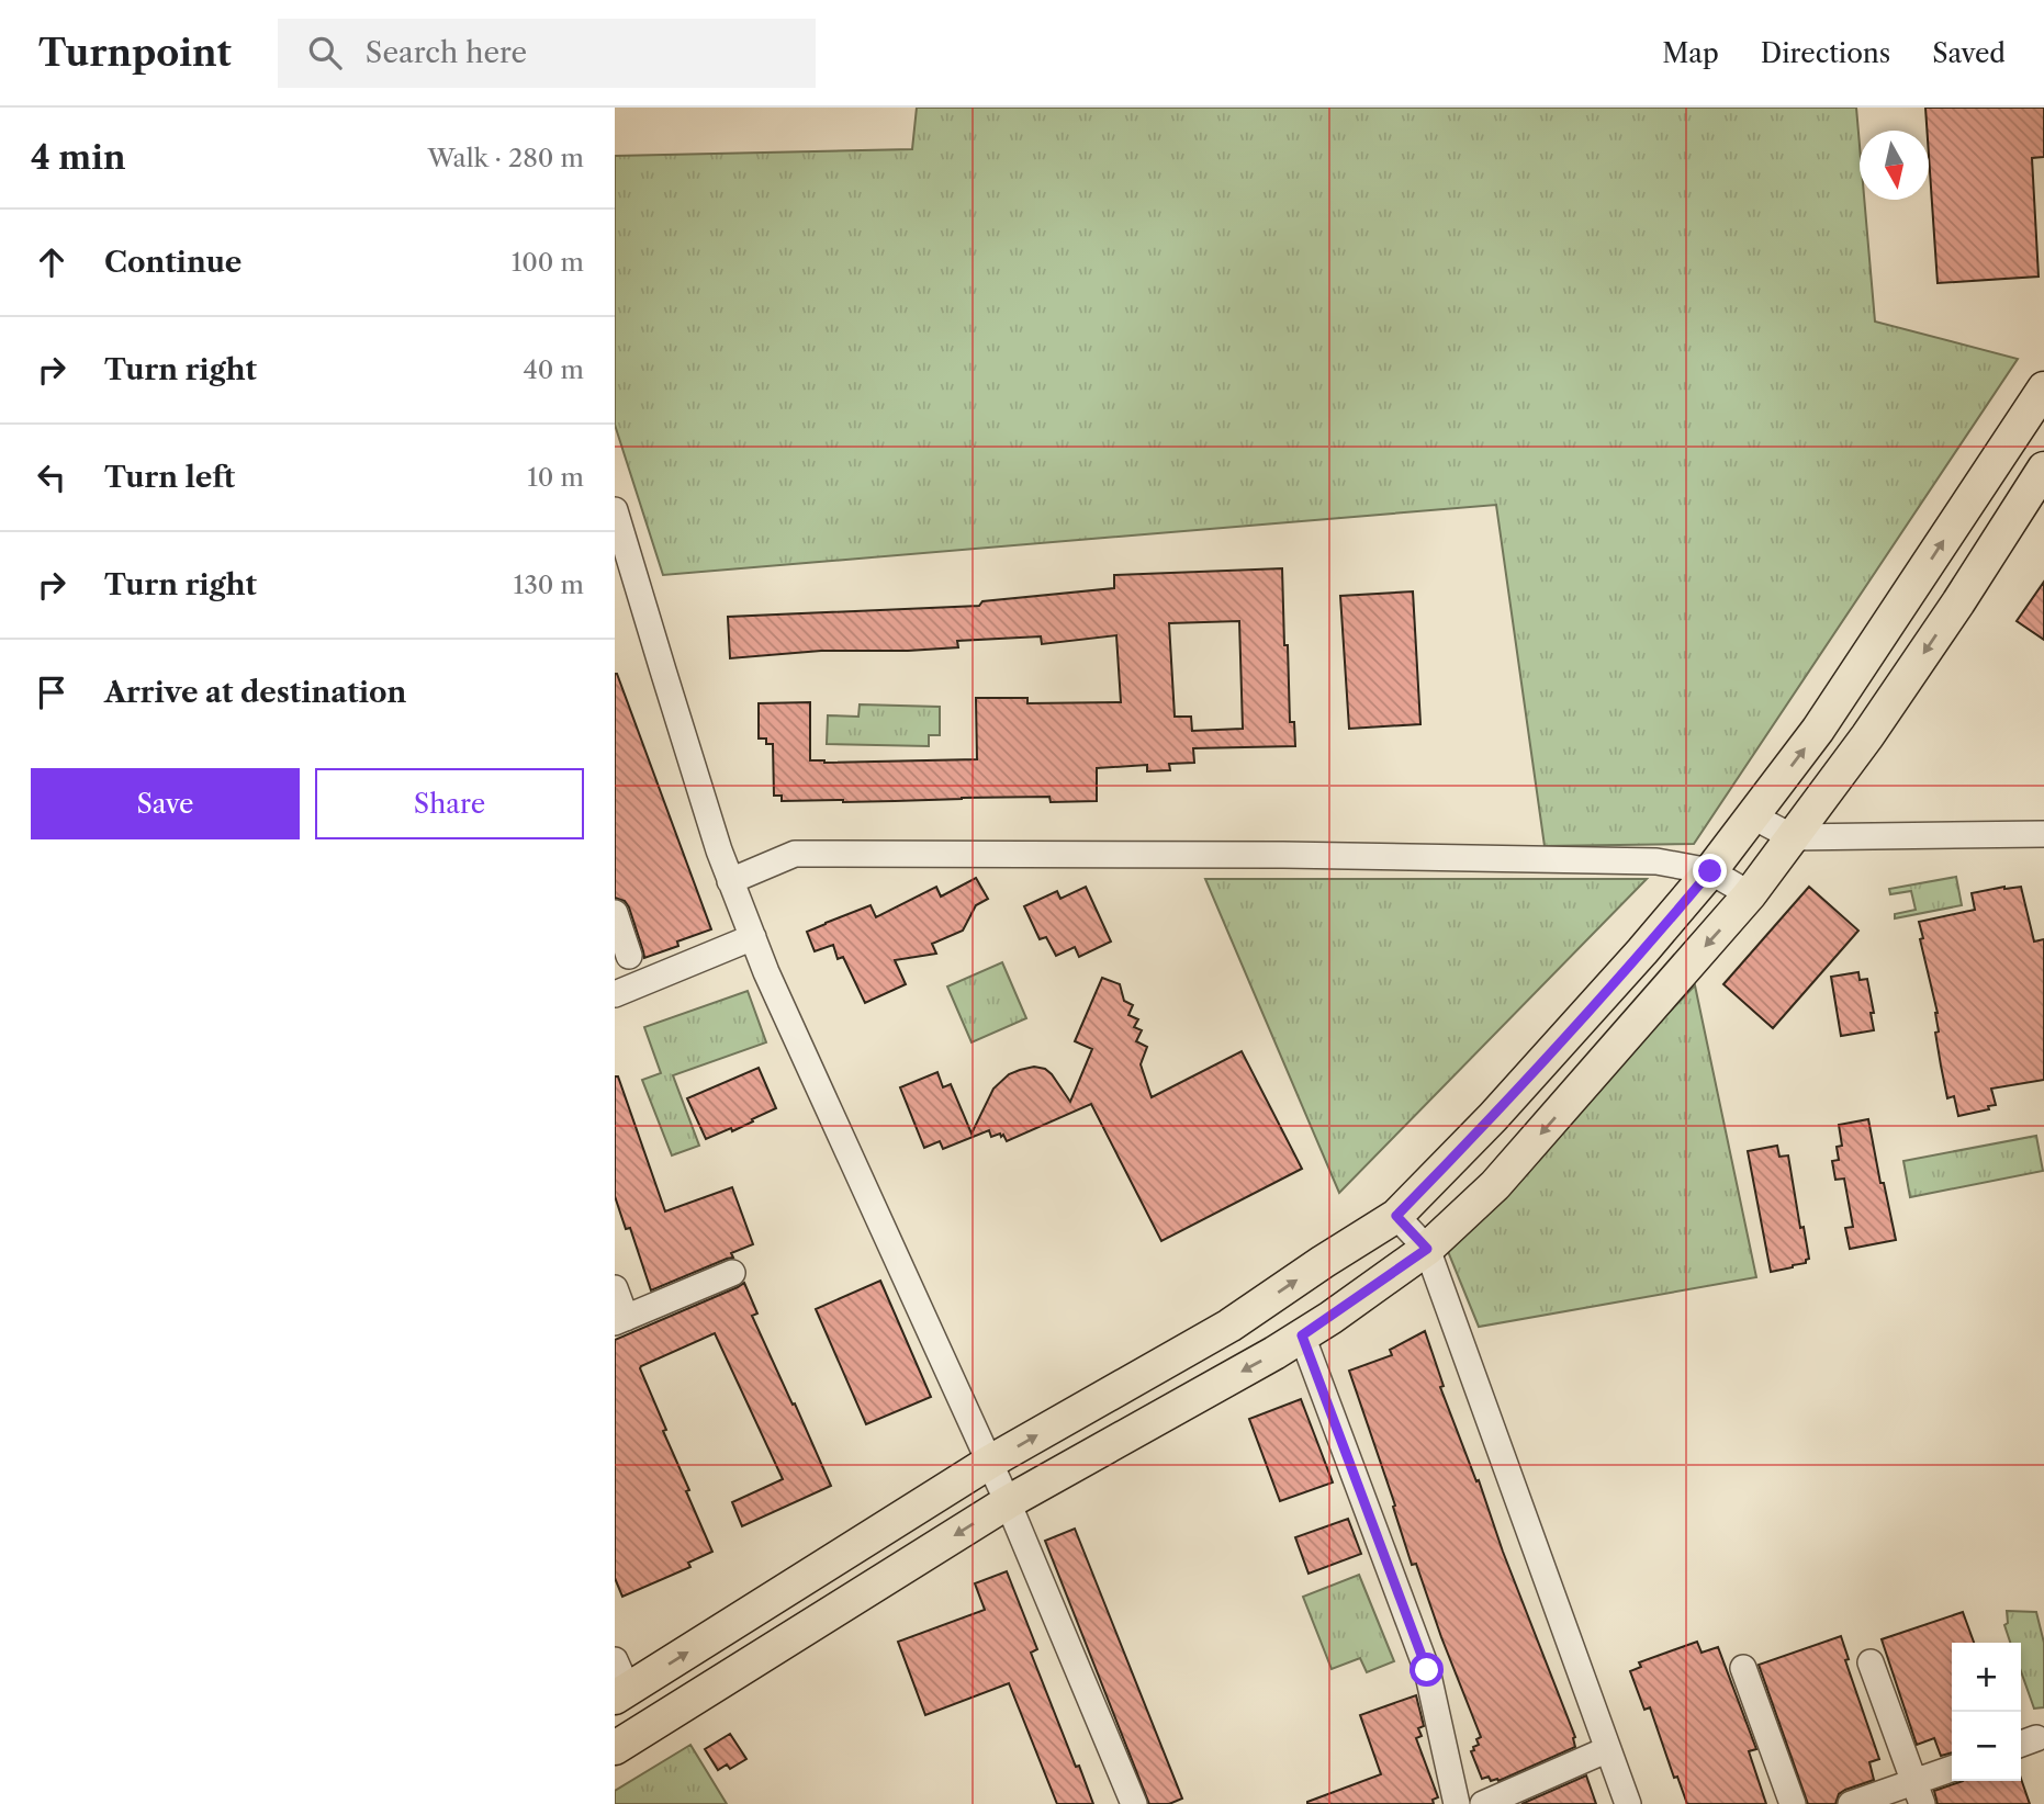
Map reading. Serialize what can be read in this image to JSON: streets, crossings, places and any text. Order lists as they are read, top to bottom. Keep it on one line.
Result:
{"north":"bottom","page":{"header":"Turnpoint","search":"Search here","nav":["Map","Directions","Saved"],"heading":["4 min","Walk · 280 m"],"list":[["Continue","100 m"],["Turn right","40 m"],["Turn left","10 m"],["Turn right","130 m"],"Arrive at destination"],"buttons":["Save","Share"],"map_buttons":["+","−"]}}
